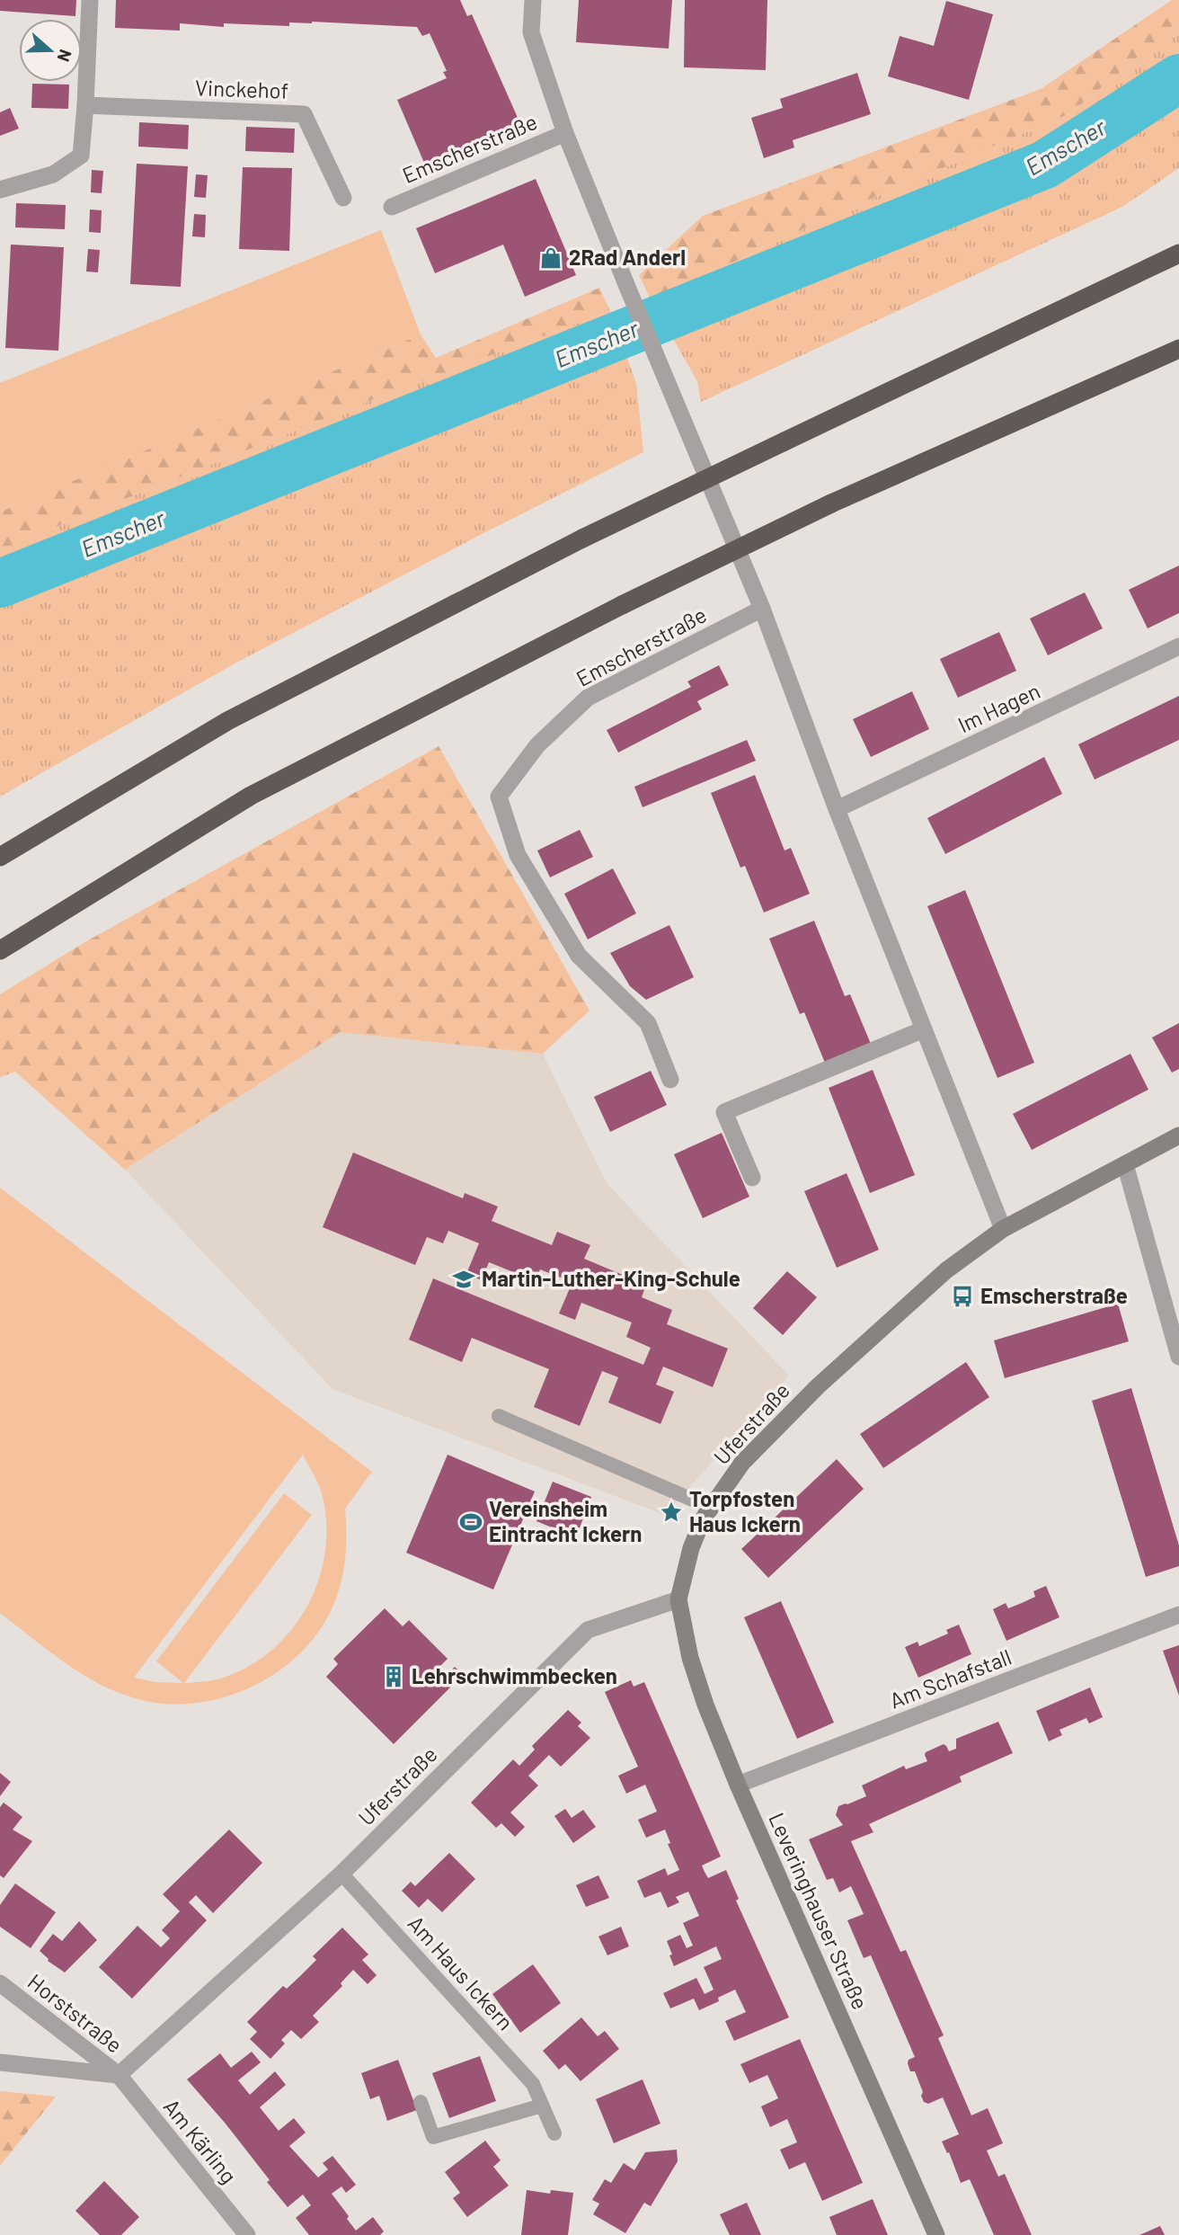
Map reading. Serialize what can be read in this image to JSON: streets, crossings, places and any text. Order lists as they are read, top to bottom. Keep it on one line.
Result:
{"streets":{"main road":["Uferstraße","Leveringhauser Straße"],"street":["Vinckehof","Emscherstraße","Im Hagen","Am Schafstall","Horststraße","Am Kärling"],"lane":["Am Haus Ickern"]},"crossings":[["Emscherstraße","Im Hagen"],["Emscherstraße","Uferstraße"],["Uferstraße","Leveringhauser Straße"],["Uferstraße","Am Haus Ickern"],["Uferstraße","Horststraße"],["Uferstraße","Am Kärling"],["Am Schafstall","Leveringhauser Straße"],["Horststraße","Am Kärling"]],"water":["Emscher"],"places":{"shop":["2Rad Anderl"],"school or university":["Martin-Luther-King-Schule"],"bus stop":["Emscherstraße"],"place":["Torpfosten Haus Ickern"],"sports":["Vereinsheim Eintracht Ickern"],"building":["Lehrschwimmbecken"]},"north":"right"}
